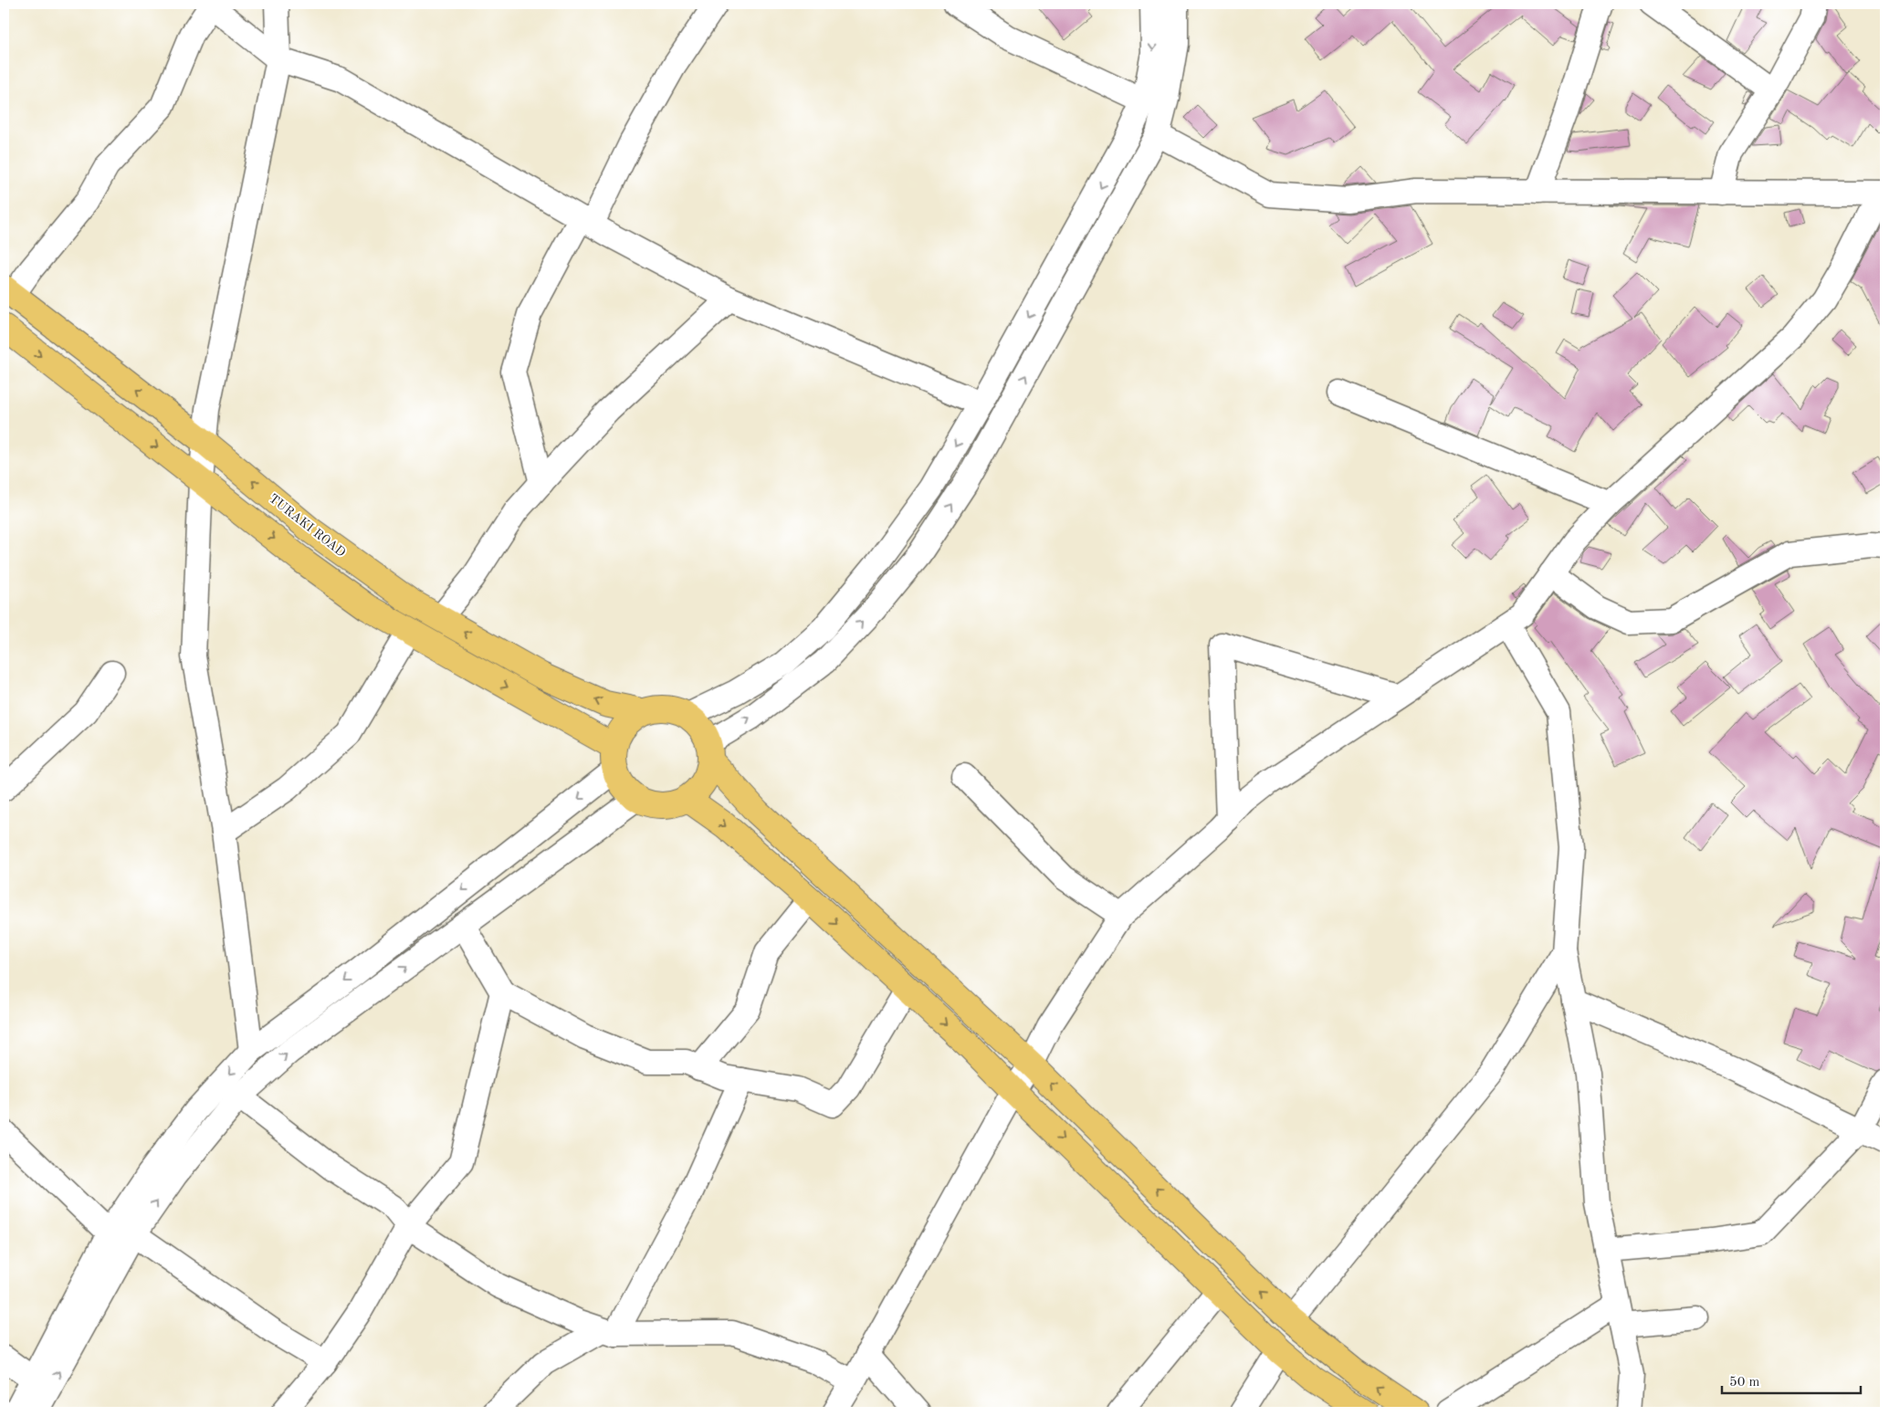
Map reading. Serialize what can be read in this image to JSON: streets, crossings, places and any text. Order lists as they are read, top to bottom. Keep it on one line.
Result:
{"streets":{"main road":["TURAKI ROAD"]},"scale_bar":"50 m"}
